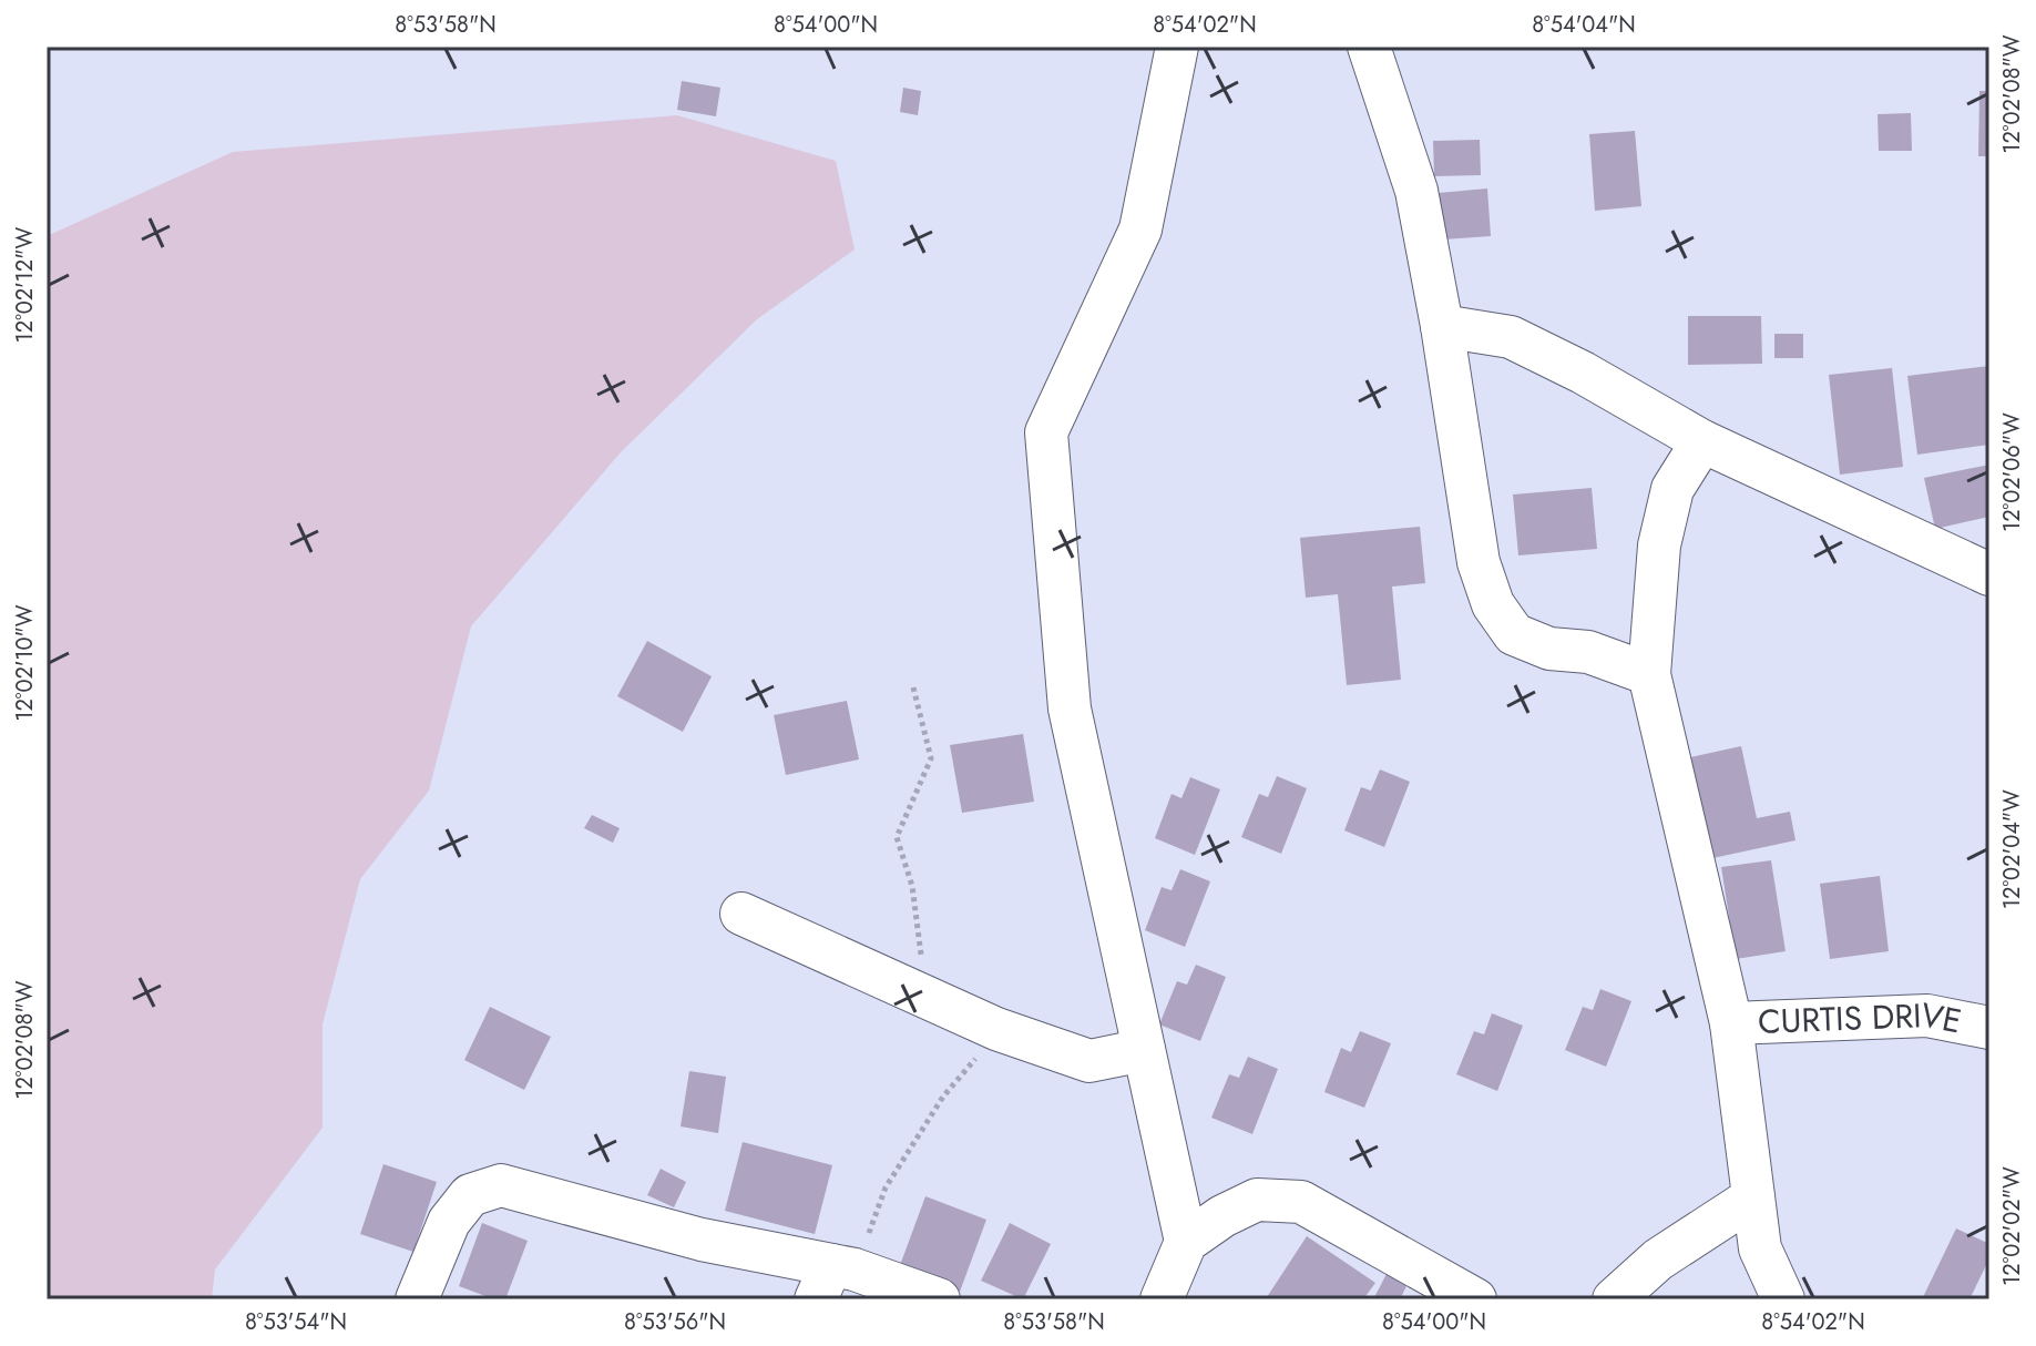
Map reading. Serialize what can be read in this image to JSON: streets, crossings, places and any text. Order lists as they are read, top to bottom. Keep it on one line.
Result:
{"streets":{"street":["CURTIS DRIVE"]},"coordinates":["8°53'58\"N","8°54'00\"N","8°54'02\"N","8°54'04\"N","12°02'08\"W","12°02'12\"W","12°02'06\"W","12°02'10\"W","12°02'04\"W","12°02'02\"W","8°53'54\"N","8°53'56\"N"]}
